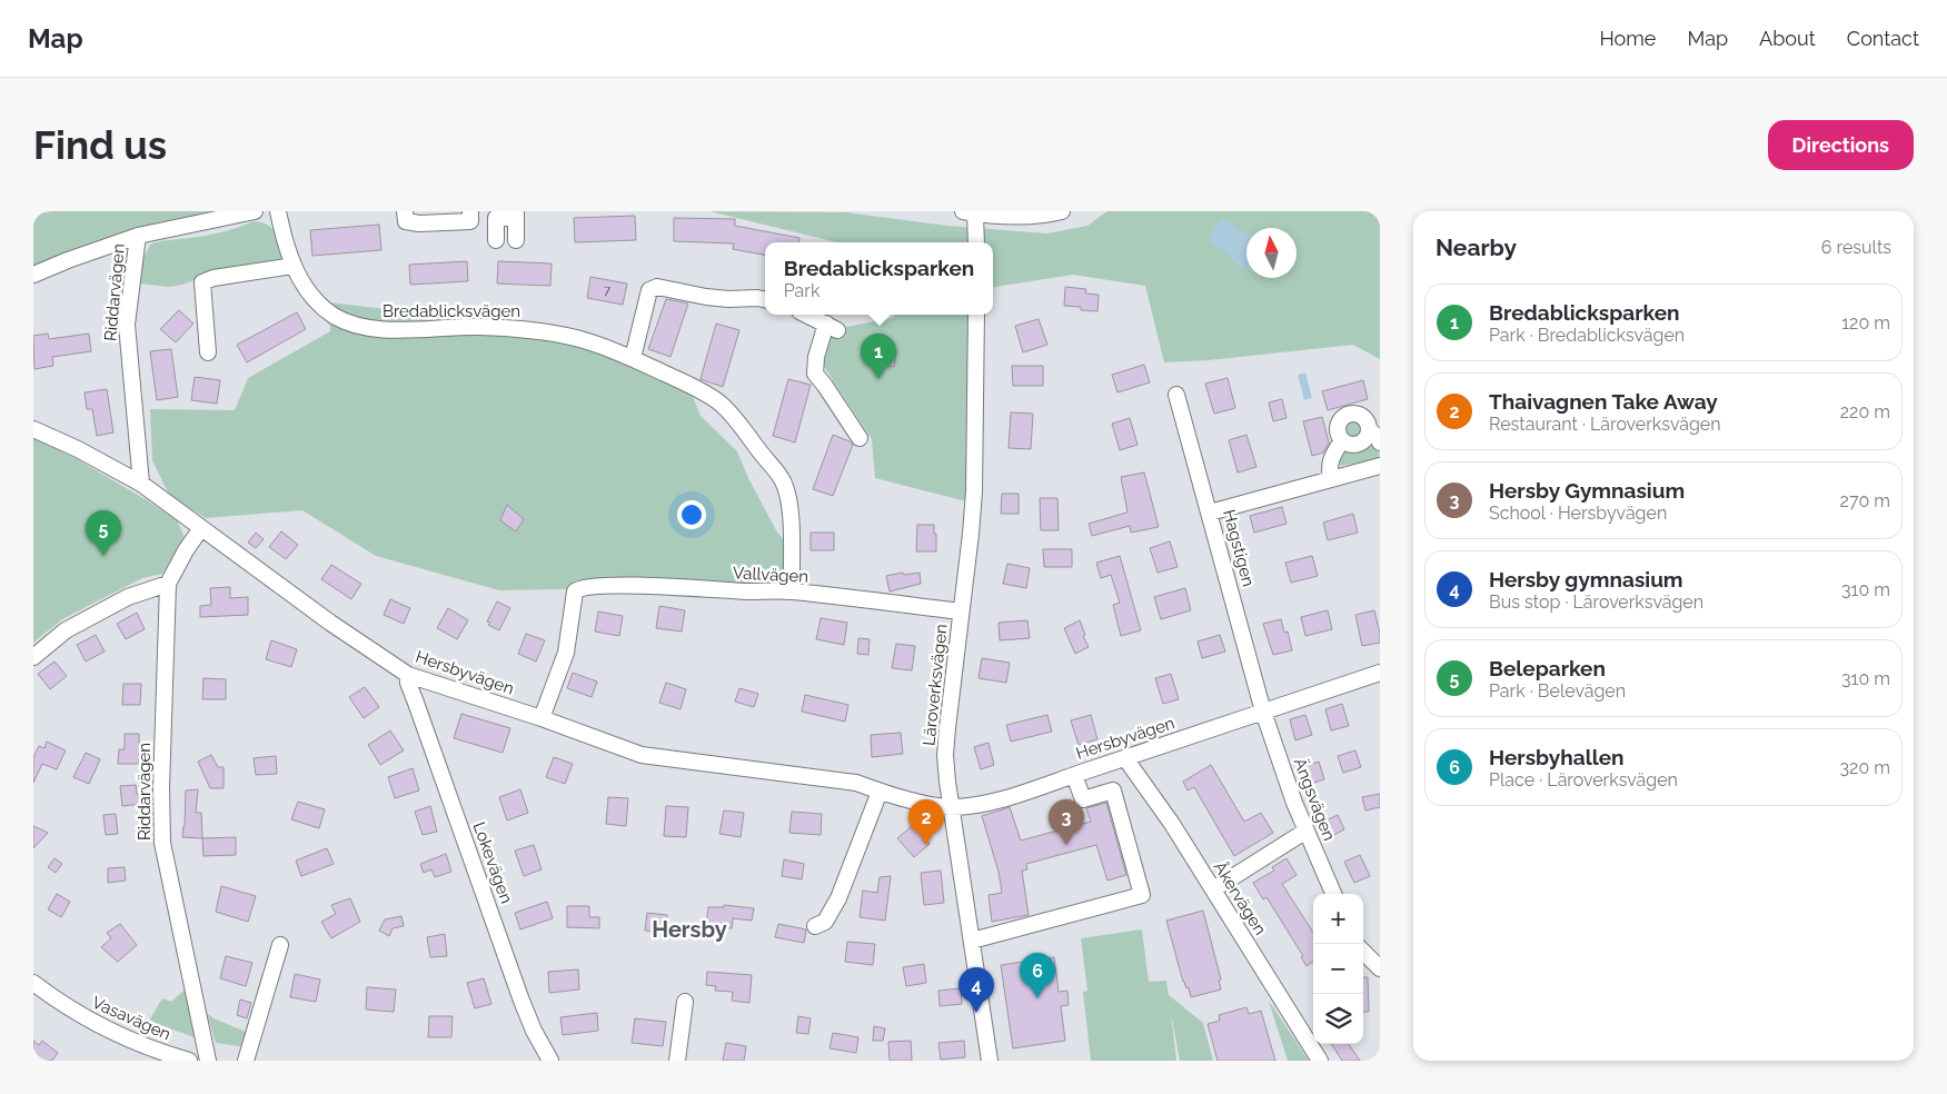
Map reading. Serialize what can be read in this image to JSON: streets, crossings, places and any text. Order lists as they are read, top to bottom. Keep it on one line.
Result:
{"streets":{"street":["Riddarvägen","Bredablicksvägen","Hagstigen","Vallvägen","Hersbyvägen","Läroverksvägen","Ängsvägen","Lokevägen","Åkervägen","Vasavägen"]},"crossings":[["Riddarvägen","Hersbyvägen"],["Bredablicksvägen","Vallvägen"],["Hagstigen","Hersbyvägen"],["Hagstigen","Ängsvägen"],["Vallvägen","Hersbyvägen"],["Vallvägen","Läroverksvägen"],["Hersbyvägen","Läroverksvägen"],["Hersbyvägen","Ängsvägen"],["Hersbyvägen","Lokevägen"],["Hersbyvägen","Åkervägen"]],"districts":["Hersby"],"house_numbers":["7"],"north":"top","page":{"header":"Map","nav":["Home","Map","About","Contact"],"buttons":"Directions","title":"Find us","heading":["Nearby","6 results"],"popup":["Bredablicksparken","Park"],"list":[{"mark":"1","name":"Bredablicksparken","note":"Park · Bredablicksvägen","value":"120 m"},{"mark":"2","name":"Thaivagnen Take Away","note":"Restaurant · Läroverksvägen","value":"220 m"},{"mark":"3","name":"Hersby Gymnasium","note":"School · Hersbyvägen","value":"270 m"},{"mark":"4","name":"Hersby gymnasium","note":"Bus stop · Läroverksvägen","value":"310 m"},{"mark":"5","name":"Beleparken","note":"Park · Belevägen","value":"310 m"},{"mark":"6","name":"Hersbyhallen","note":"Place · Läroverksvägen","value":"320 m"}],"pins":["1","5","2","3","6","4"],"map_buttons":["+","−"]}}
